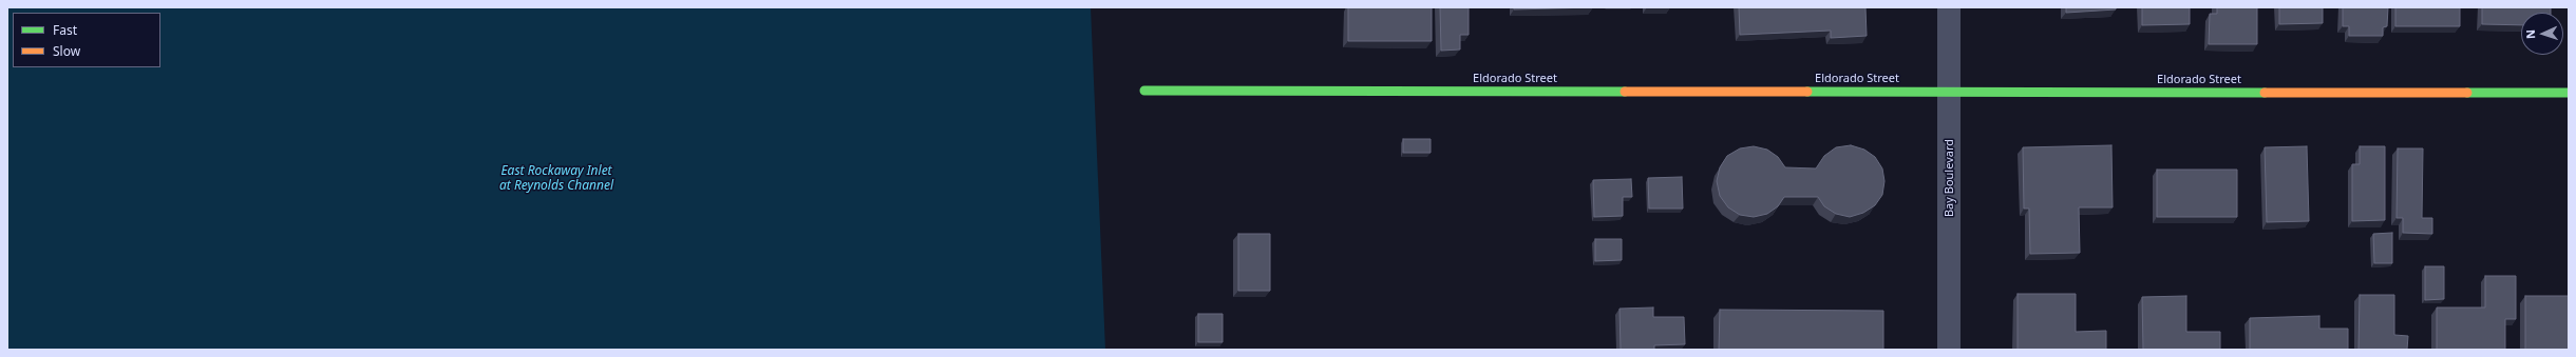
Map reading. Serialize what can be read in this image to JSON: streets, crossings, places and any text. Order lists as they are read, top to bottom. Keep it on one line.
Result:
{"streets":{"street":["Eldorado Street","Bay Boulevard"]},"crossings":[["Eldorado Street","Bay Boulevard"]],"water":["East Rockaway Inlet at Reynolds Channel"],"legend":["Fast","Slow"],"north":"left"}
